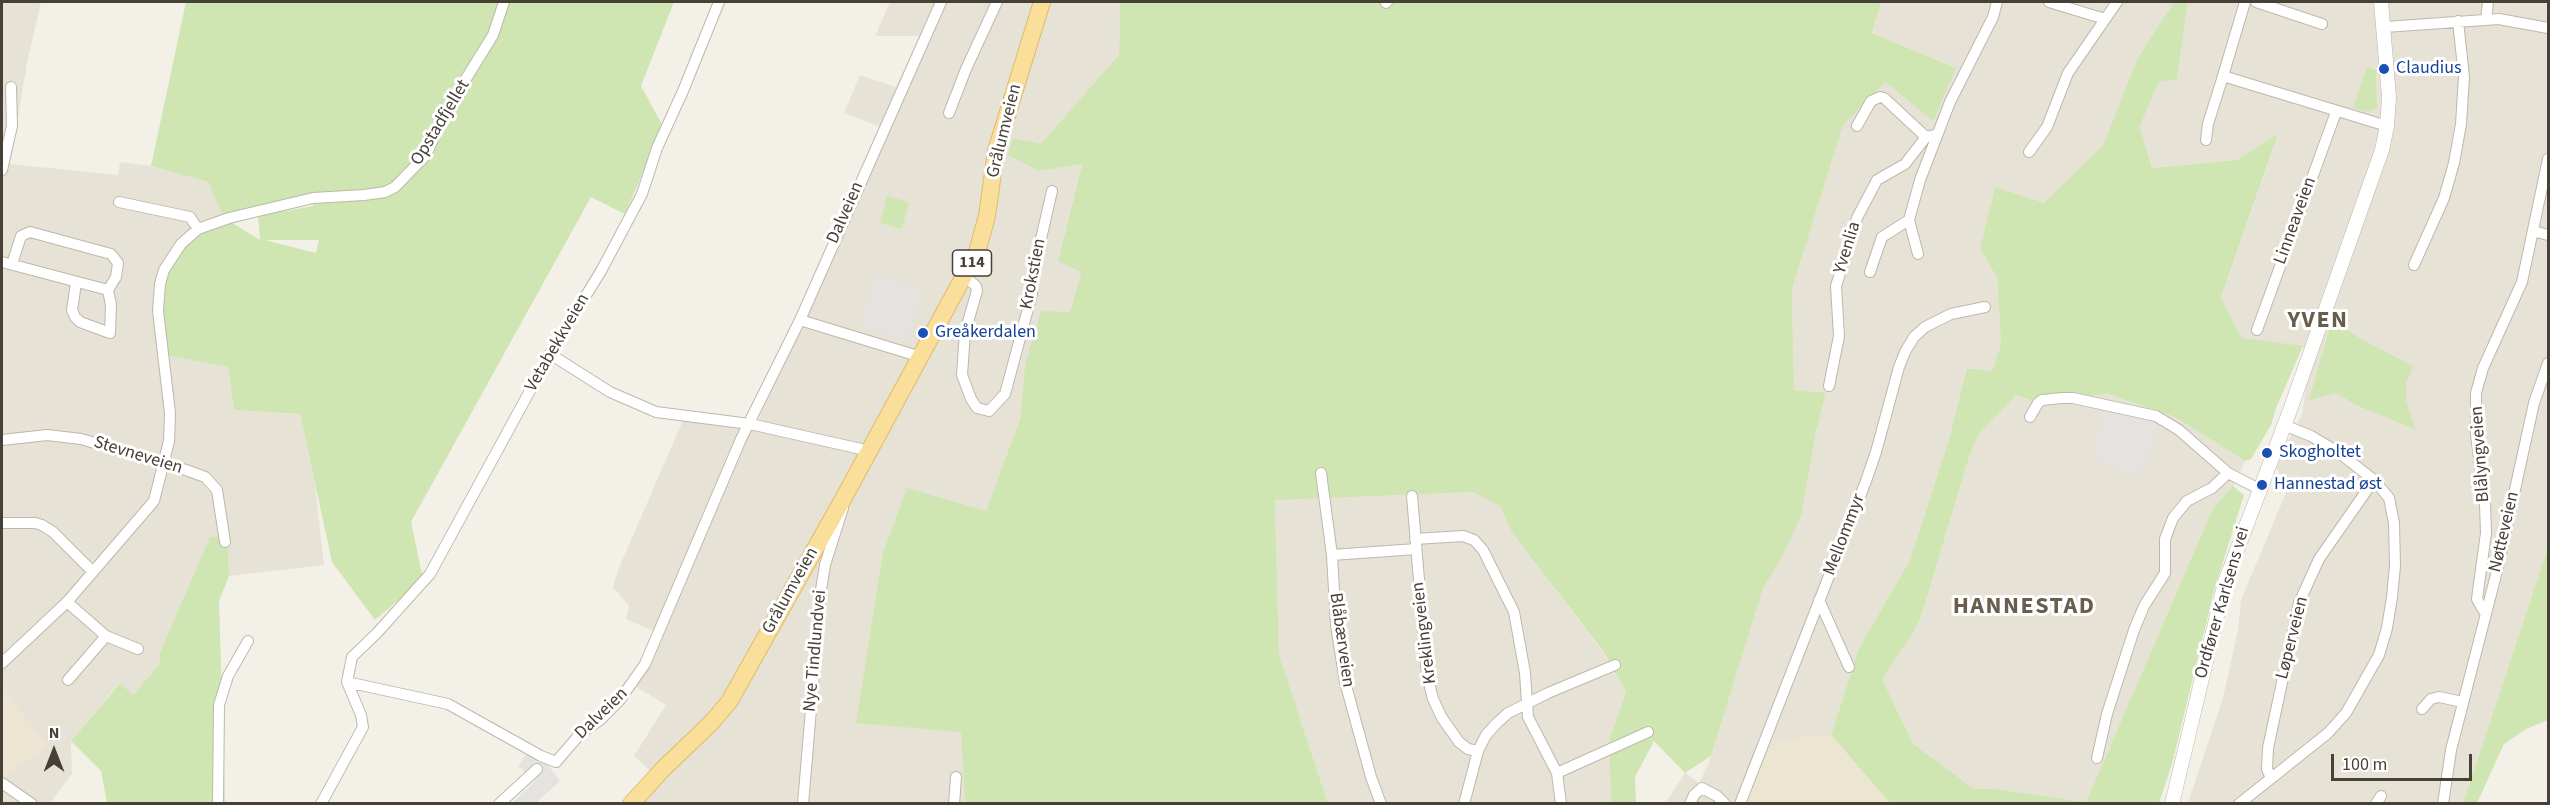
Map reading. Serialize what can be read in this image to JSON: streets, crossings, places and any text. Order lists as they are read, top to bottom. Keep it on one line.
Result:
{"streets":{"main road":["Grålumveien","114"],"street":["Opstadfjellet","Dalveien","Linneaveien","Yvenlia","Krokstien","Vetabekkveien","Blålyngveien","Stevneveien","Nøtteveien","Mellommyr","Ordfører Karlsens vei","Kreklingveien","Løperveien","Blåbærveien","Nye Tindlundvei"]},"crossings":[["Opstadfjellet","Stevneveien"],["Grålumveien","Krokstien"],["Grålumveien","Nye Tindlundvei"],["Dalveien","Vetabekkveien"],["Blålyngveien","Nøtteveien"]],"districts":["YVEN","HANNESTAD"],"places":["Claudius","Greåkerdalen","Skogholtet","Hannestad øst"],"scale_bar":"100 m","north":"top"}
